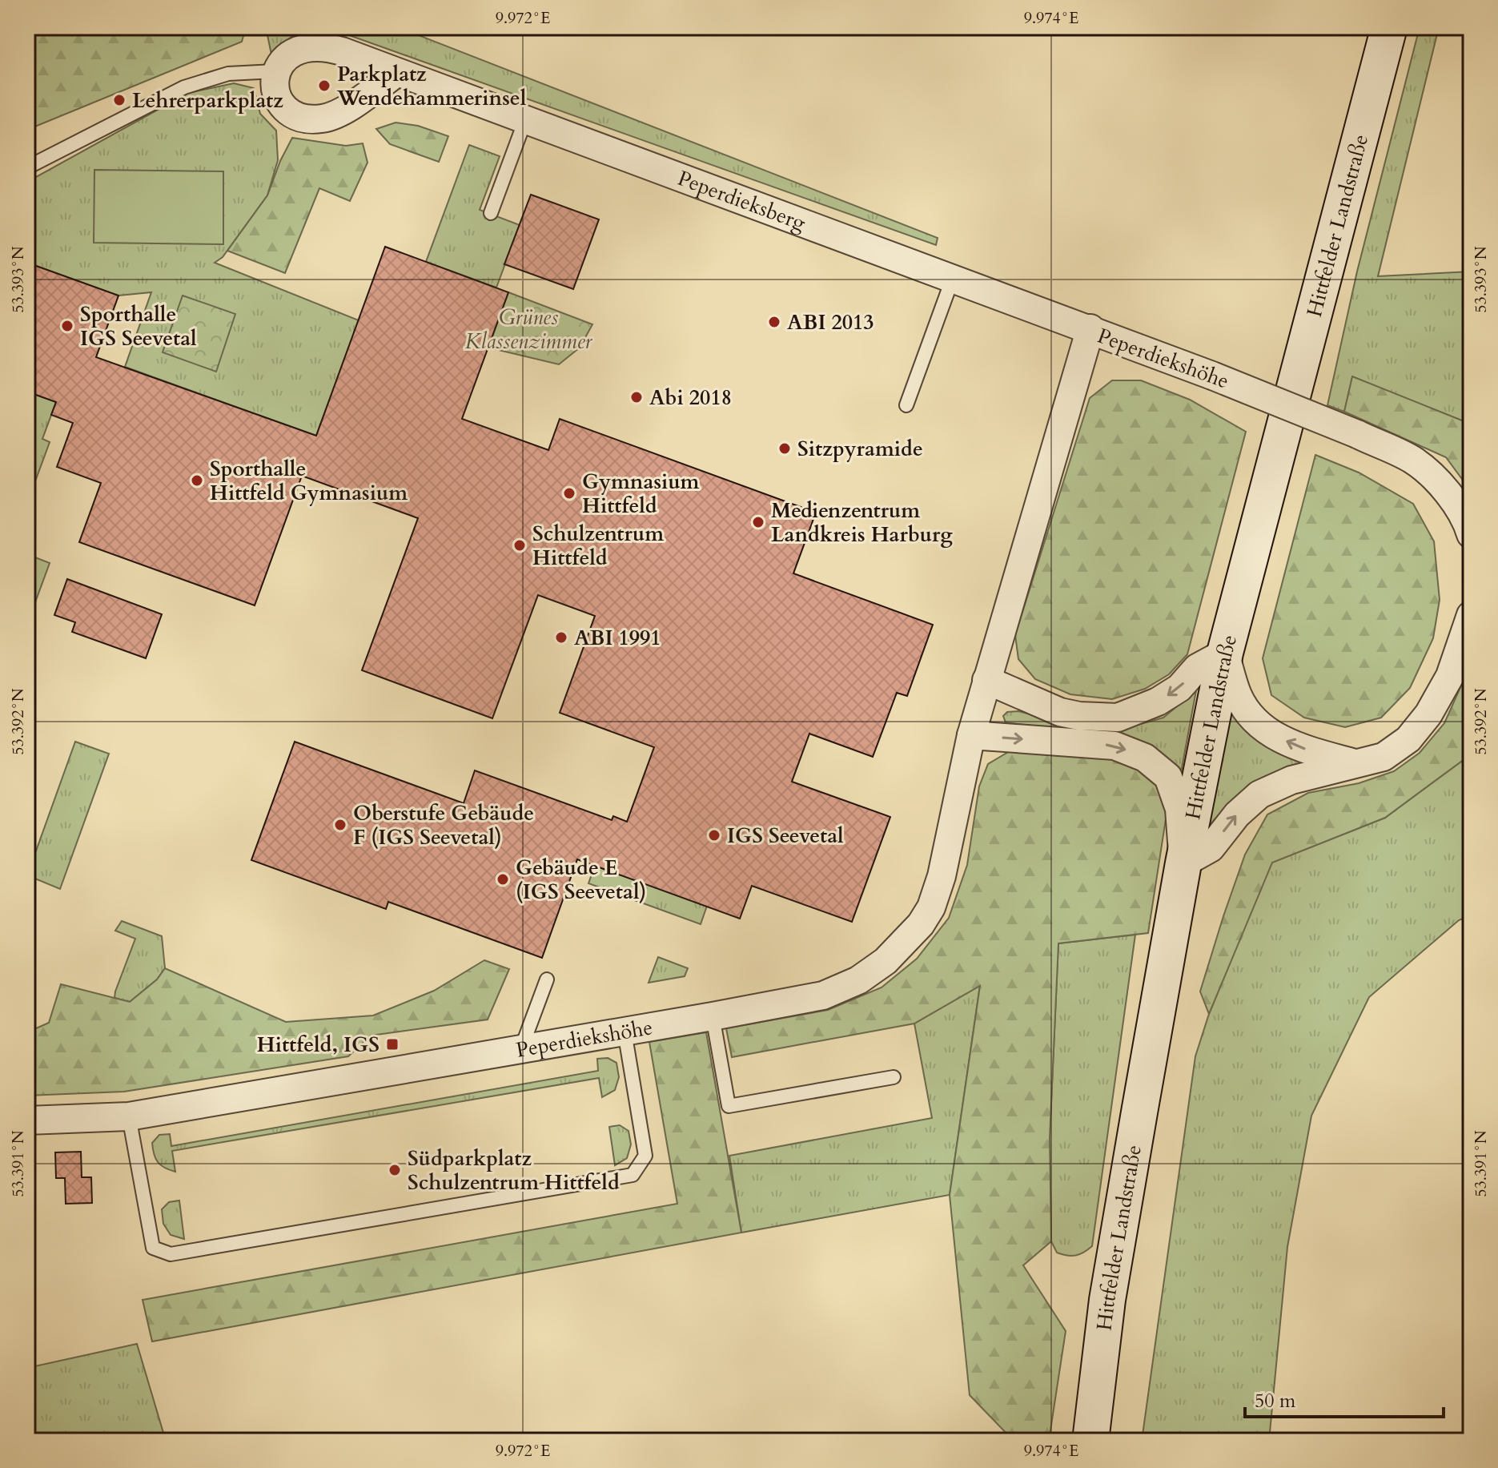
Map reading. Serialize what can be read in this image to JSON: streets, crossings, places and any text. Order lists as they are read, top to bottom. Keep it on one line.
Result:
{"streets":{"main road":["Hittfelder Landstraße"],"street":["Peperdieksberg","Peperdiekshöhe"]},"crossings":[["Peperdieksberg","Peperdiekshöhe"]],"parks":["Grünes Klassenzimmer"],"places":{"other":["Parkplatz Wendehammerinsel","Lehrerparkplatz","ABI 2013","Sporthalle IGS Seevetal","Abi 2018","Sitzpyramide","Sporthalle Hittfeld Gymnasium","Gymnasium Hittfeld","Medienzentrum Landkreis Harburg","Schulzentrum Hittfeld","ABI 1991","Oberstufe Gebäude F (IGS Seevetal)","IGS Seevetal","Gebäude E (IGS Seevetal)","Südparkplatz Schulzentrum Hittfeld"],"transit":["Hittfeld, IGS"]},"scale_bar":"50 m","coordinates":["9.972°E","9.974°E","53.393°N","53.392°N","53.391°N"]}
